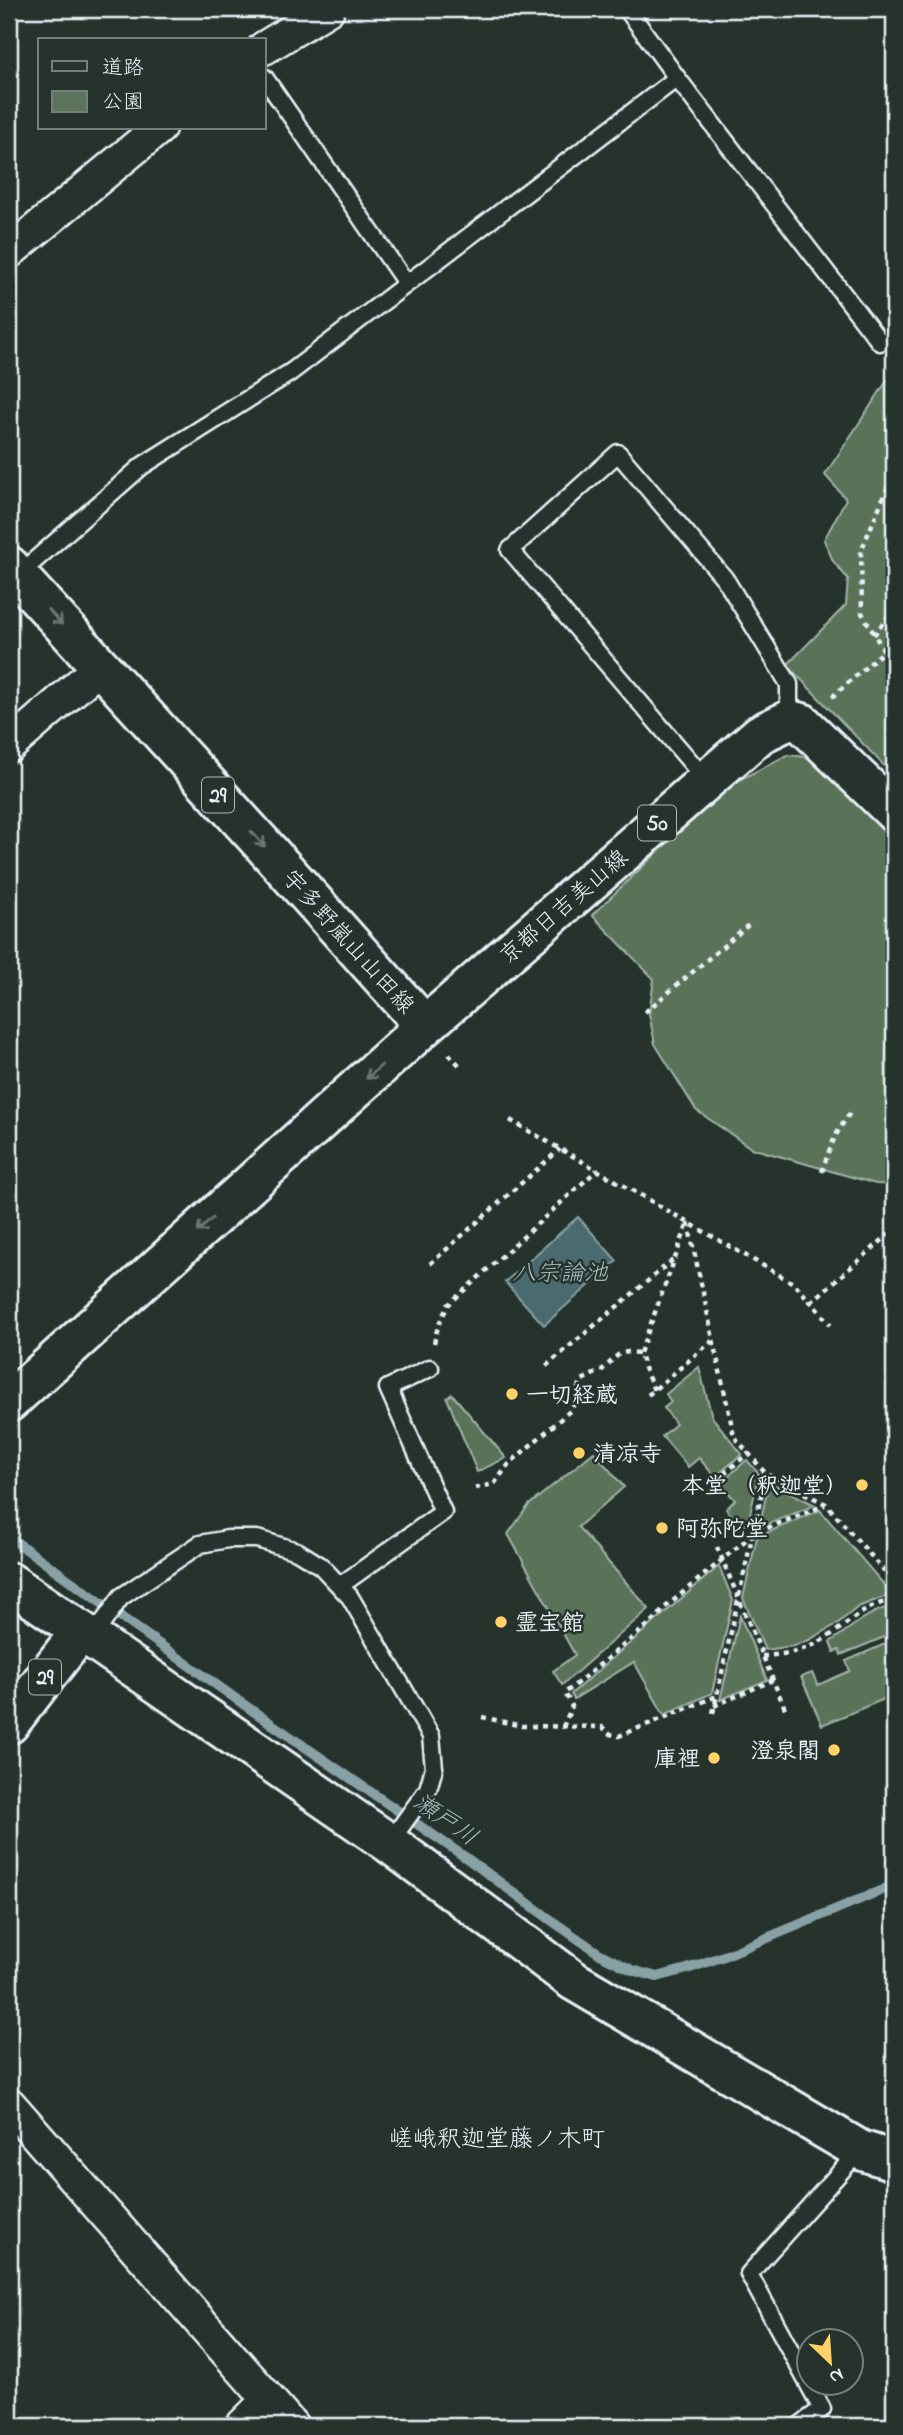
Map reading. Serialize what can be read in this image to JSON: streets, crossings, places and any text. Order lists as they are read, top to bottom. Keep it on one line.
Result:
{"streets":{"main road":["29","50","京都日吉美山線","宇多野嵐山山田線"]},"crossings":[["京都日吉美山線","宇多野嵐山山田線"]],"districts":["嵯峨釈迦堂藤ノ木町"],"water":["八宗論池","瀬戸川"],"places":["一切経蔵","清凉寺","本堂 （釈迦堂）","阿弥陀堂","霊宝館","澄泉閣","庫裡"],"legend":["道路","公園"],"north":"bottom right"}
